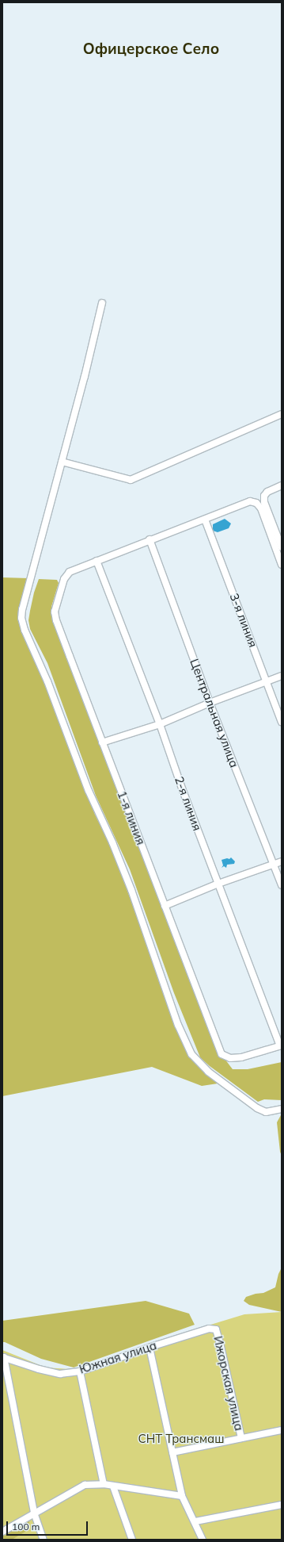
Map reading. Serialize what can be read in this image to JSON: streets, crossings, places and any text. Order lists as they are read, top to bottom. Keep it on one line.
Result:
{"streets":{"street":["3-я линия","Центральная улица","2-я линия","1-я линия","Южная улица","Ижорская улица"]},"crossings":[["2-я линия","1-я линия"],["Южная улица","Ижорская улица"]],"districts":["Офицерское Село"],"parks":["СНТ Трансмаш"],"scale_bar":"100 m"}
